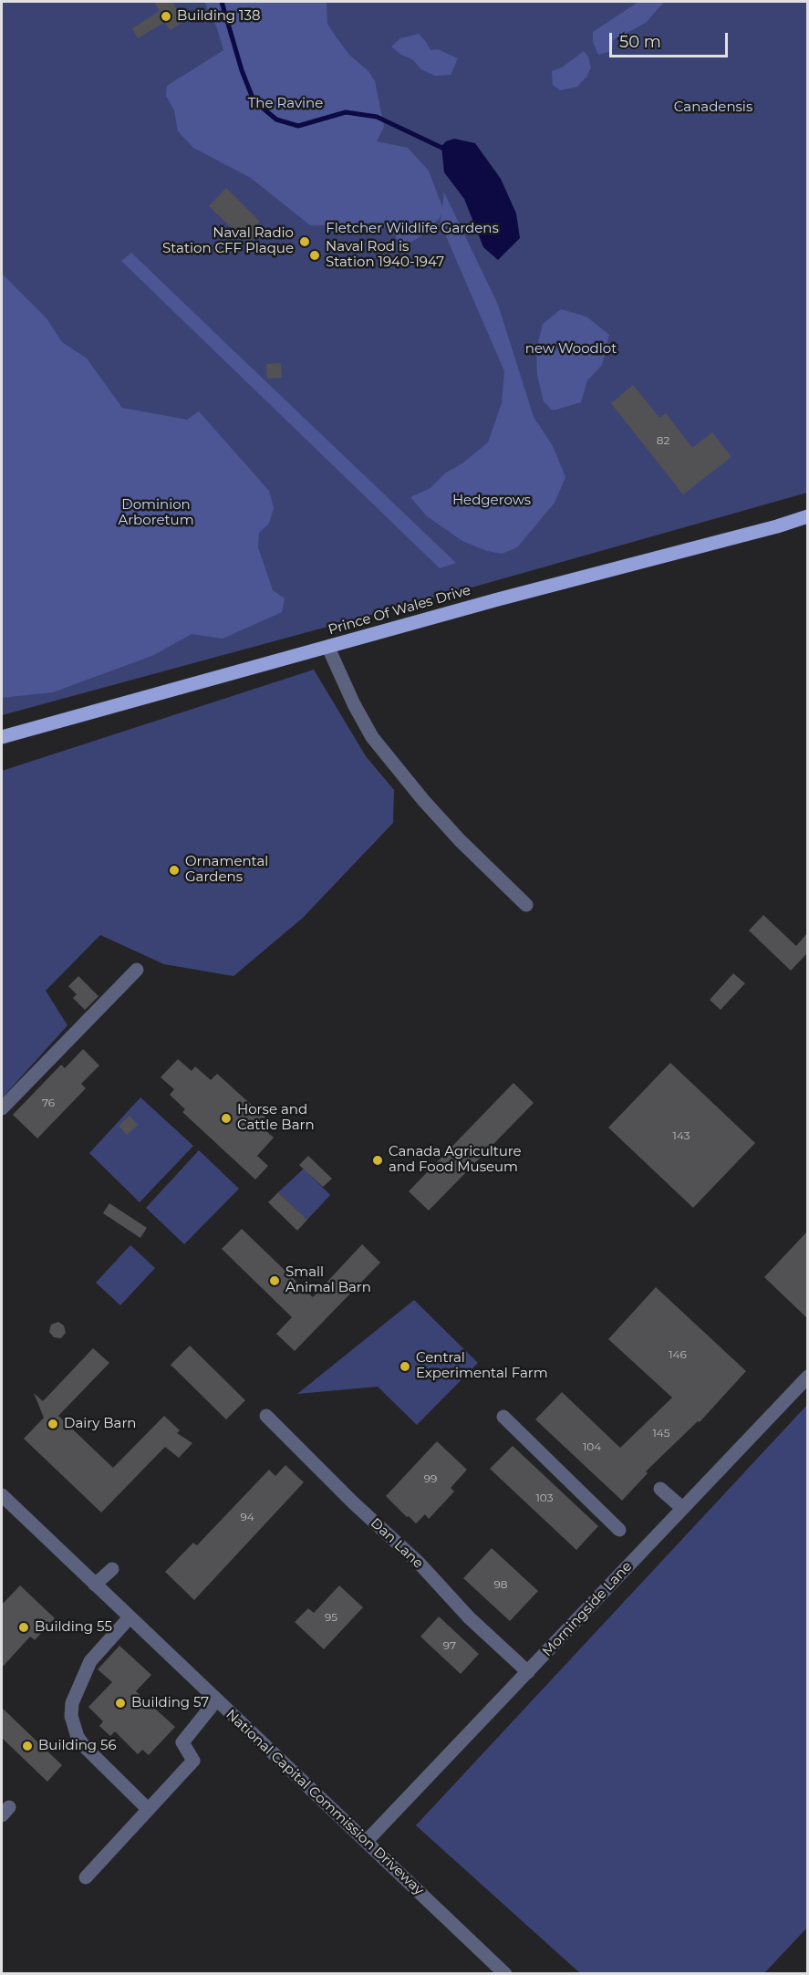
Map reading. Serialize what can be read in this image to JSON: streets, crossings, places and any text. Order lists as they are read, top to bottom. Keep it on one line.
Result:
{"streets":{"main road":["Prince Of Wales Drive"],"street":["Dan Lane","Morningside Lane","National Capital Commission Driveway"]},"crossings":[["Dan Lane","Morningside Lane"],["Morningside Lane","National Capital Commission Driveway"]],"parks":["The Ravine","Canadensis","Fletcher Wildlife Gardens","new Woodlot","Hedgerows","Dominion Arboretum"],"places":["Building 138","Naval Radio Station CFF Plaque","Naval Rod is Station 1940-1947","Ornamental Gardens","Horse and Cattle Barn","Canada Agriculture and Food Museum","Small Animal Barn","Central Experimental Farm","Dairy Barn","Building 55","Building 57","Building 56"],"house_numbers":["82","76","143","146","145","104","99","103","94","98","95","97"],"scale_bar":"50 m"}
